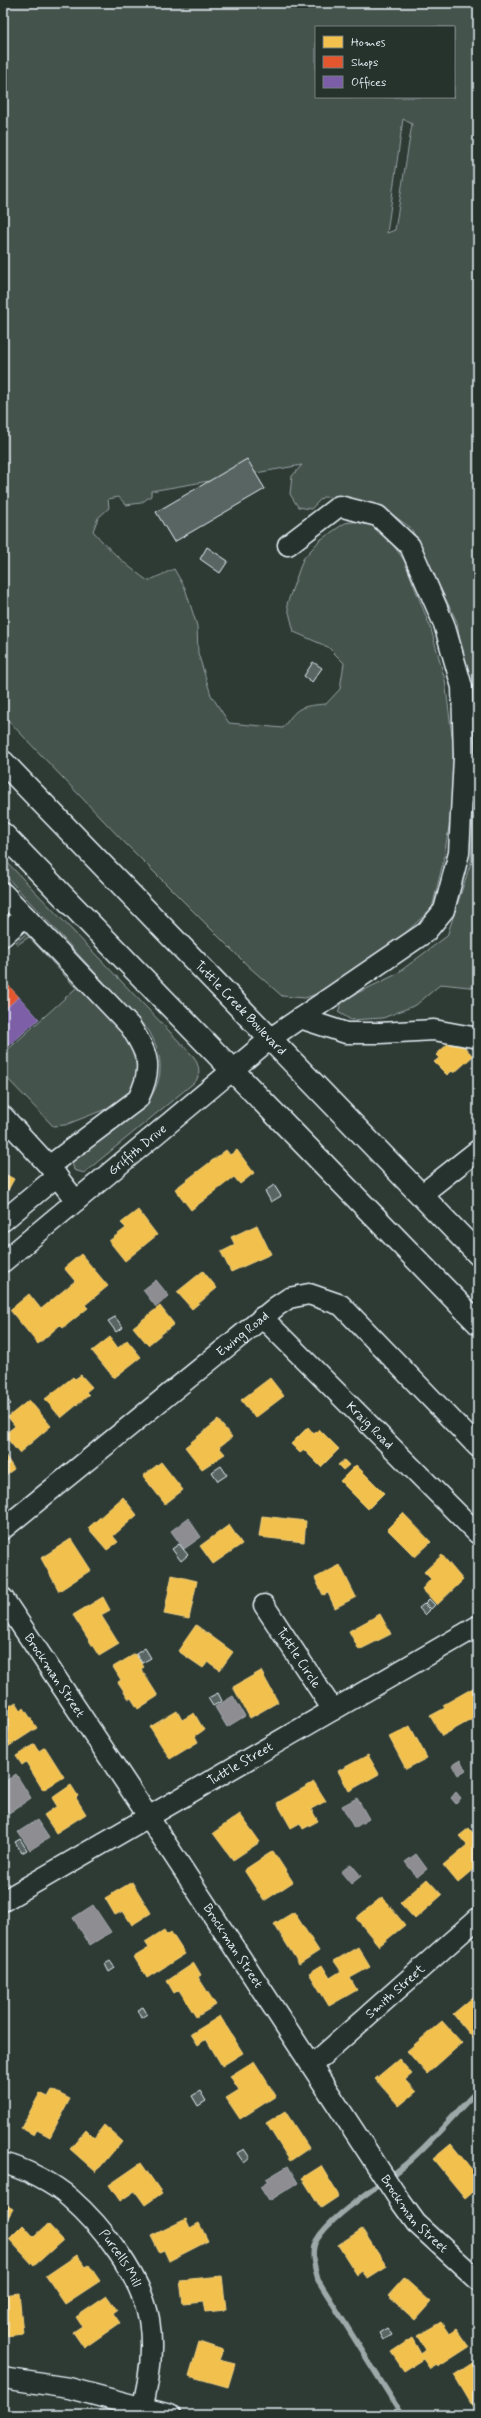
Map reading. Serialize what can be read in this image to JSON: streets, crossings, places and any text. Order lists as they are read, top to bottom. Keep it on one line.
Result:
{"streets":{"highway":["Tuttle Creek Boulevard"],"street":["Griffith Drive","Ewing Road","Kraig Road","Tuttle Circle","Brockman Street","Tuttle Street","Smith Street","Purcells Mill"]},"crossings":[["Tuttle Creek Boulevard","Griffith Drive"],["Ewing Road","Kraig Road"],["Tuttle Circle","Tuttle Street"],["Brockman Street","Tuttle Street"],["Brockman Street","Smith Street"]],"legend":["Homes","Shops","Offices"]}
